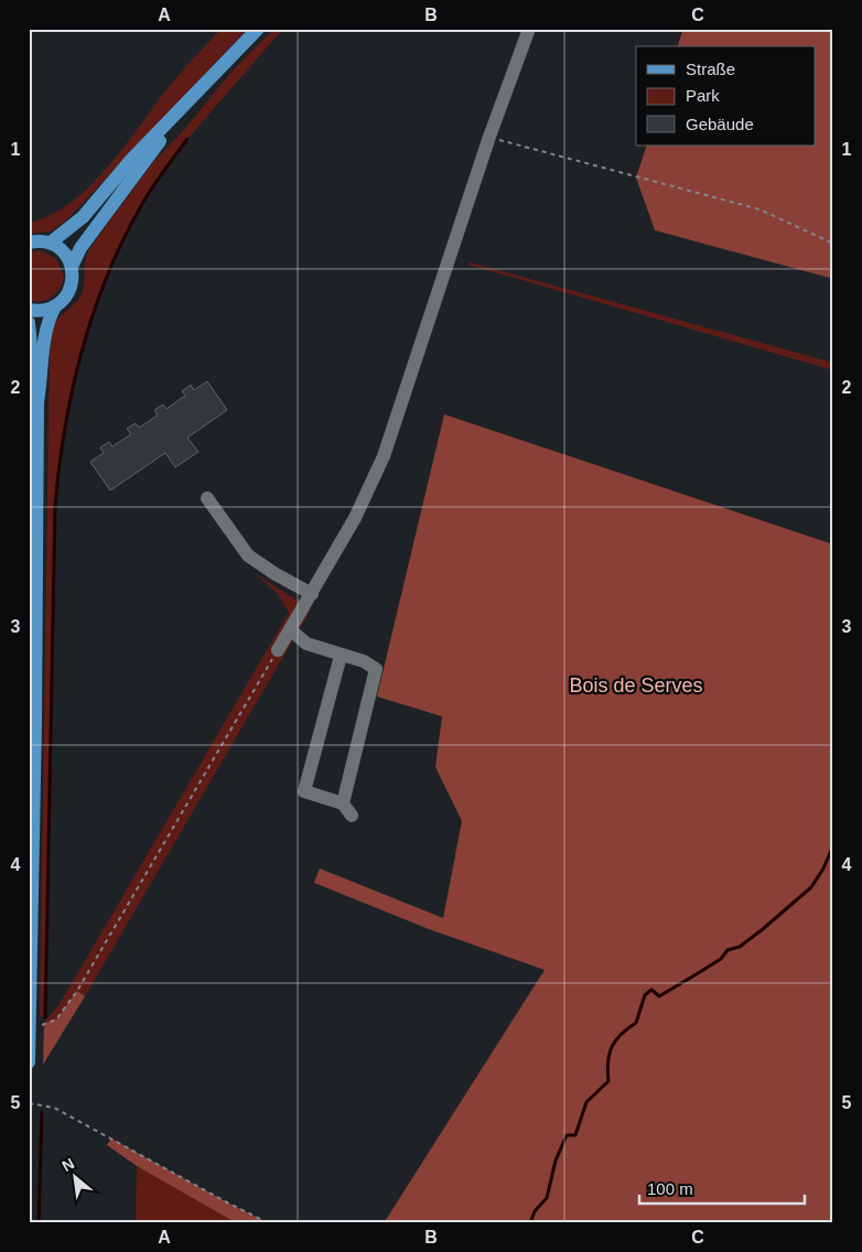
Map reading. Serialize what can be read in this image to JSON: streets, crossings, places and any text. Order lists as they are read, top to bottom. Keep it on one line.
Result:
{"parks":["Bois de Serves"],"legend":["Straße","Park","Gebäude"],"scale_bar":"100 m","north":"top left","grid":{"columns":["A","B","C"],"rows":["1","2","3","4","5"]}}
